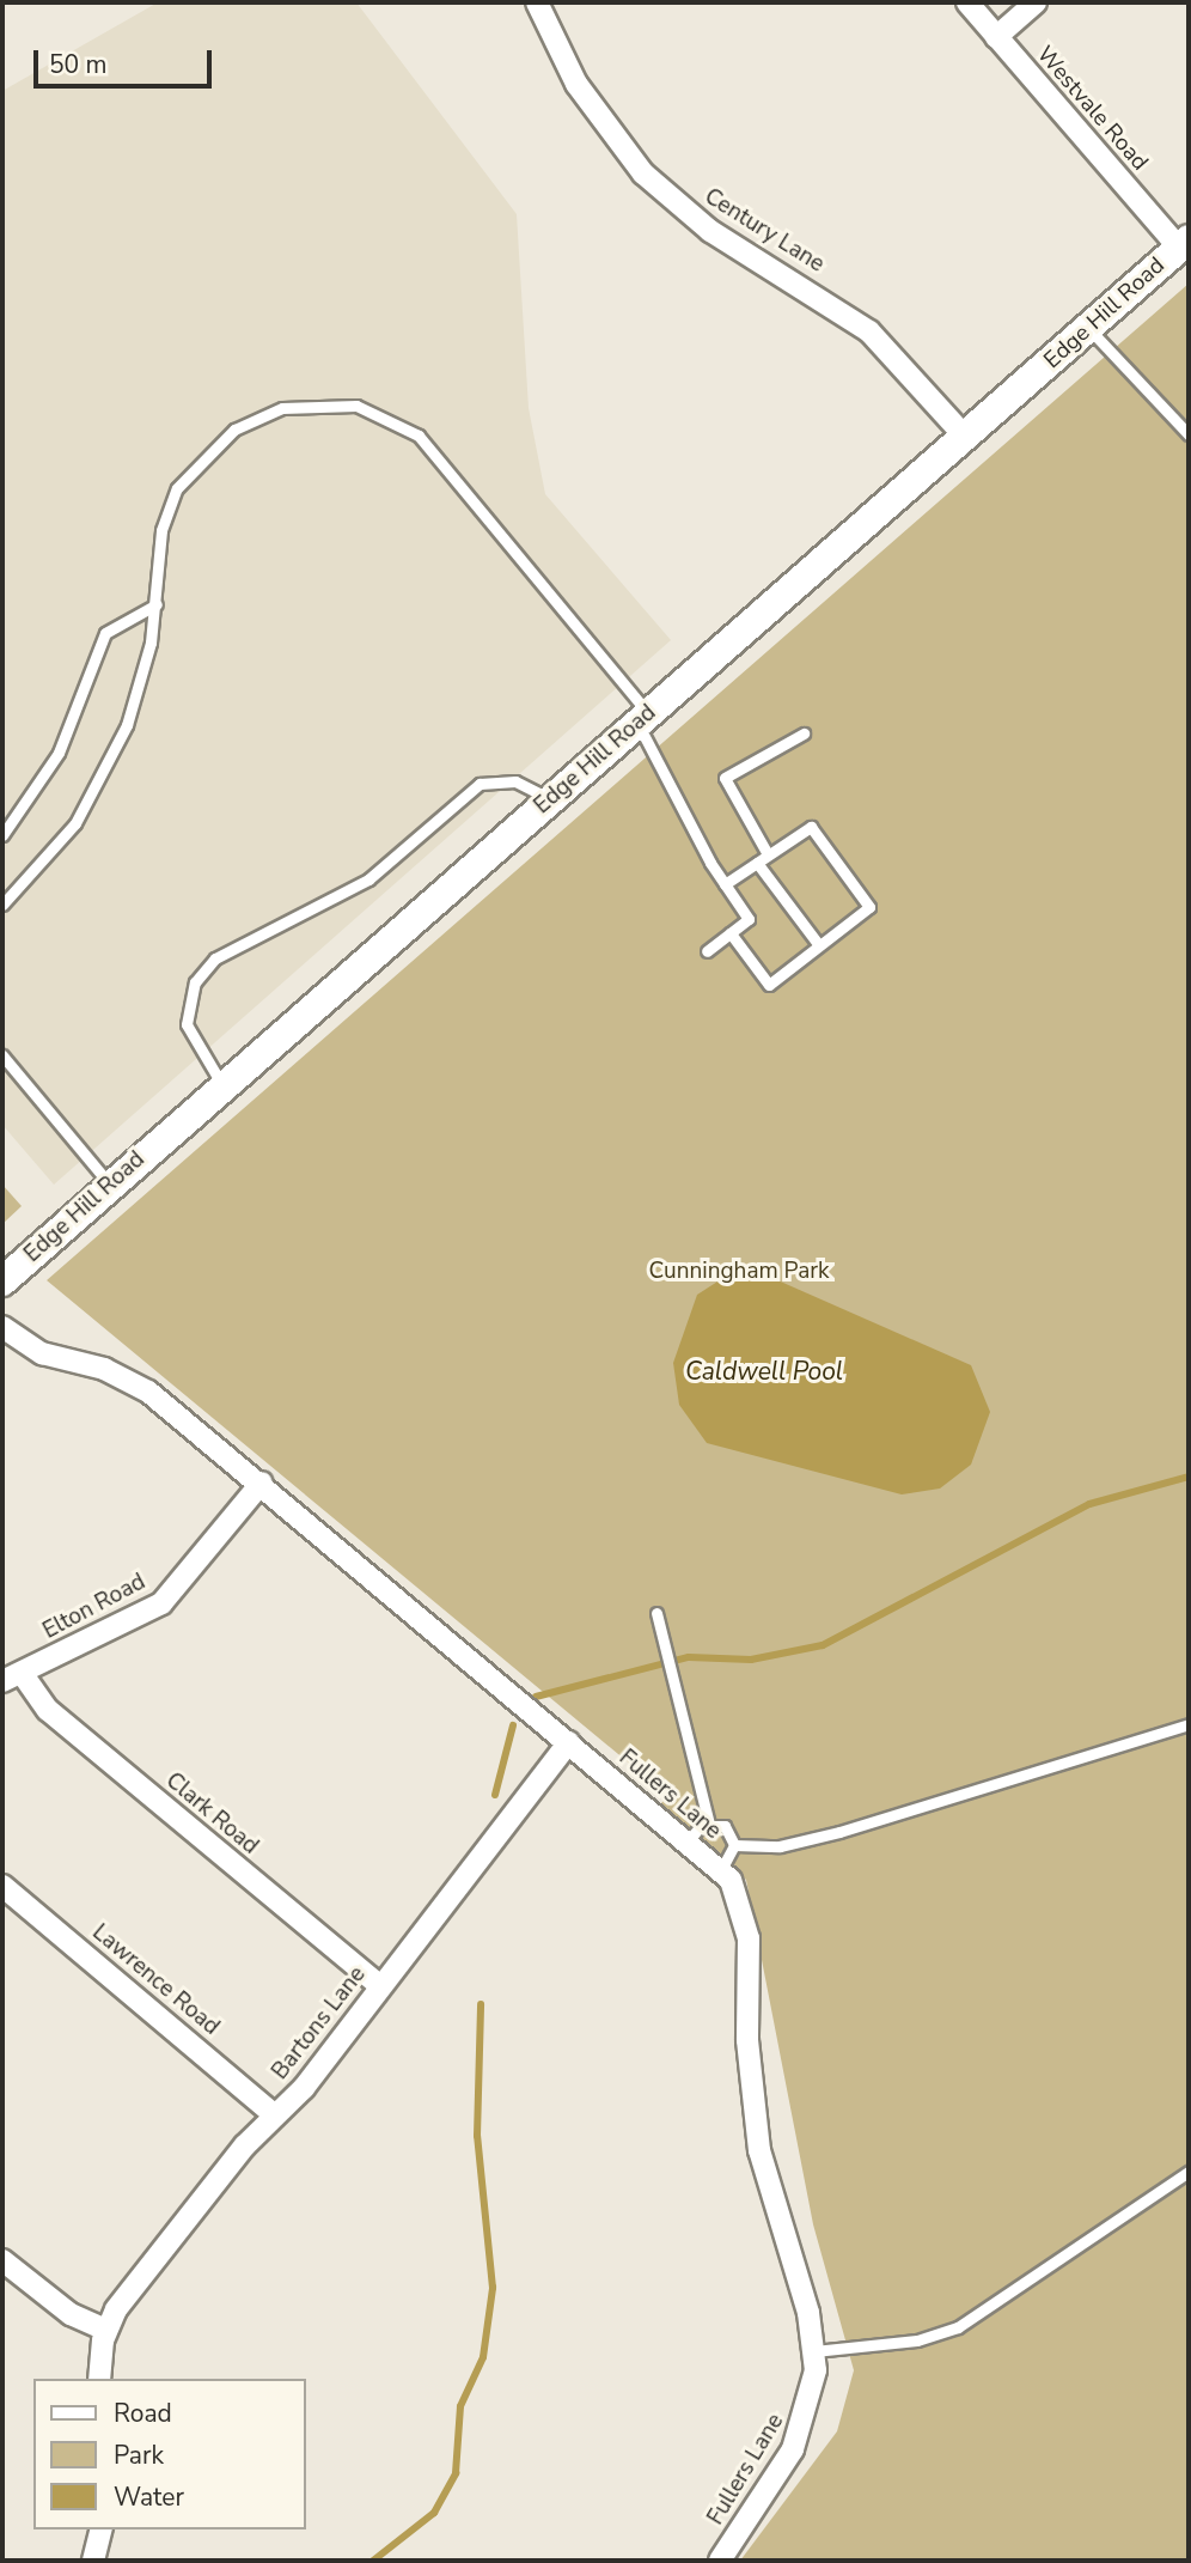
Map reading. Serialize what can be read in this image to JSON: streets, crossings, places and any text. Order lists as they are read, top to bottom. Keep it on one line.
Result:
{"streets":{"street":["Westvale Road","Century Lane","Edge Hill Road","Elton Road","Fullers Lane","Clark Road","Lawrence Road","Bartons Lane"]},"crossings":[["Westvale Road","Edge Hill Road"],["Century Lane","Edge Hill Road"],["Elton Road","Fullers Lane"],["Elton Road","Clark Road"],["Fullers Lane","Bartons Lane"],["Clark Road","Bartons Lane"],["Lawrence Road","Bartons Lane"]],"water":["Caldwell Pool"],"parks":["Cunningham Park"],"legend":["Road","Park","Water"],"scale_bar":"50 m"}
